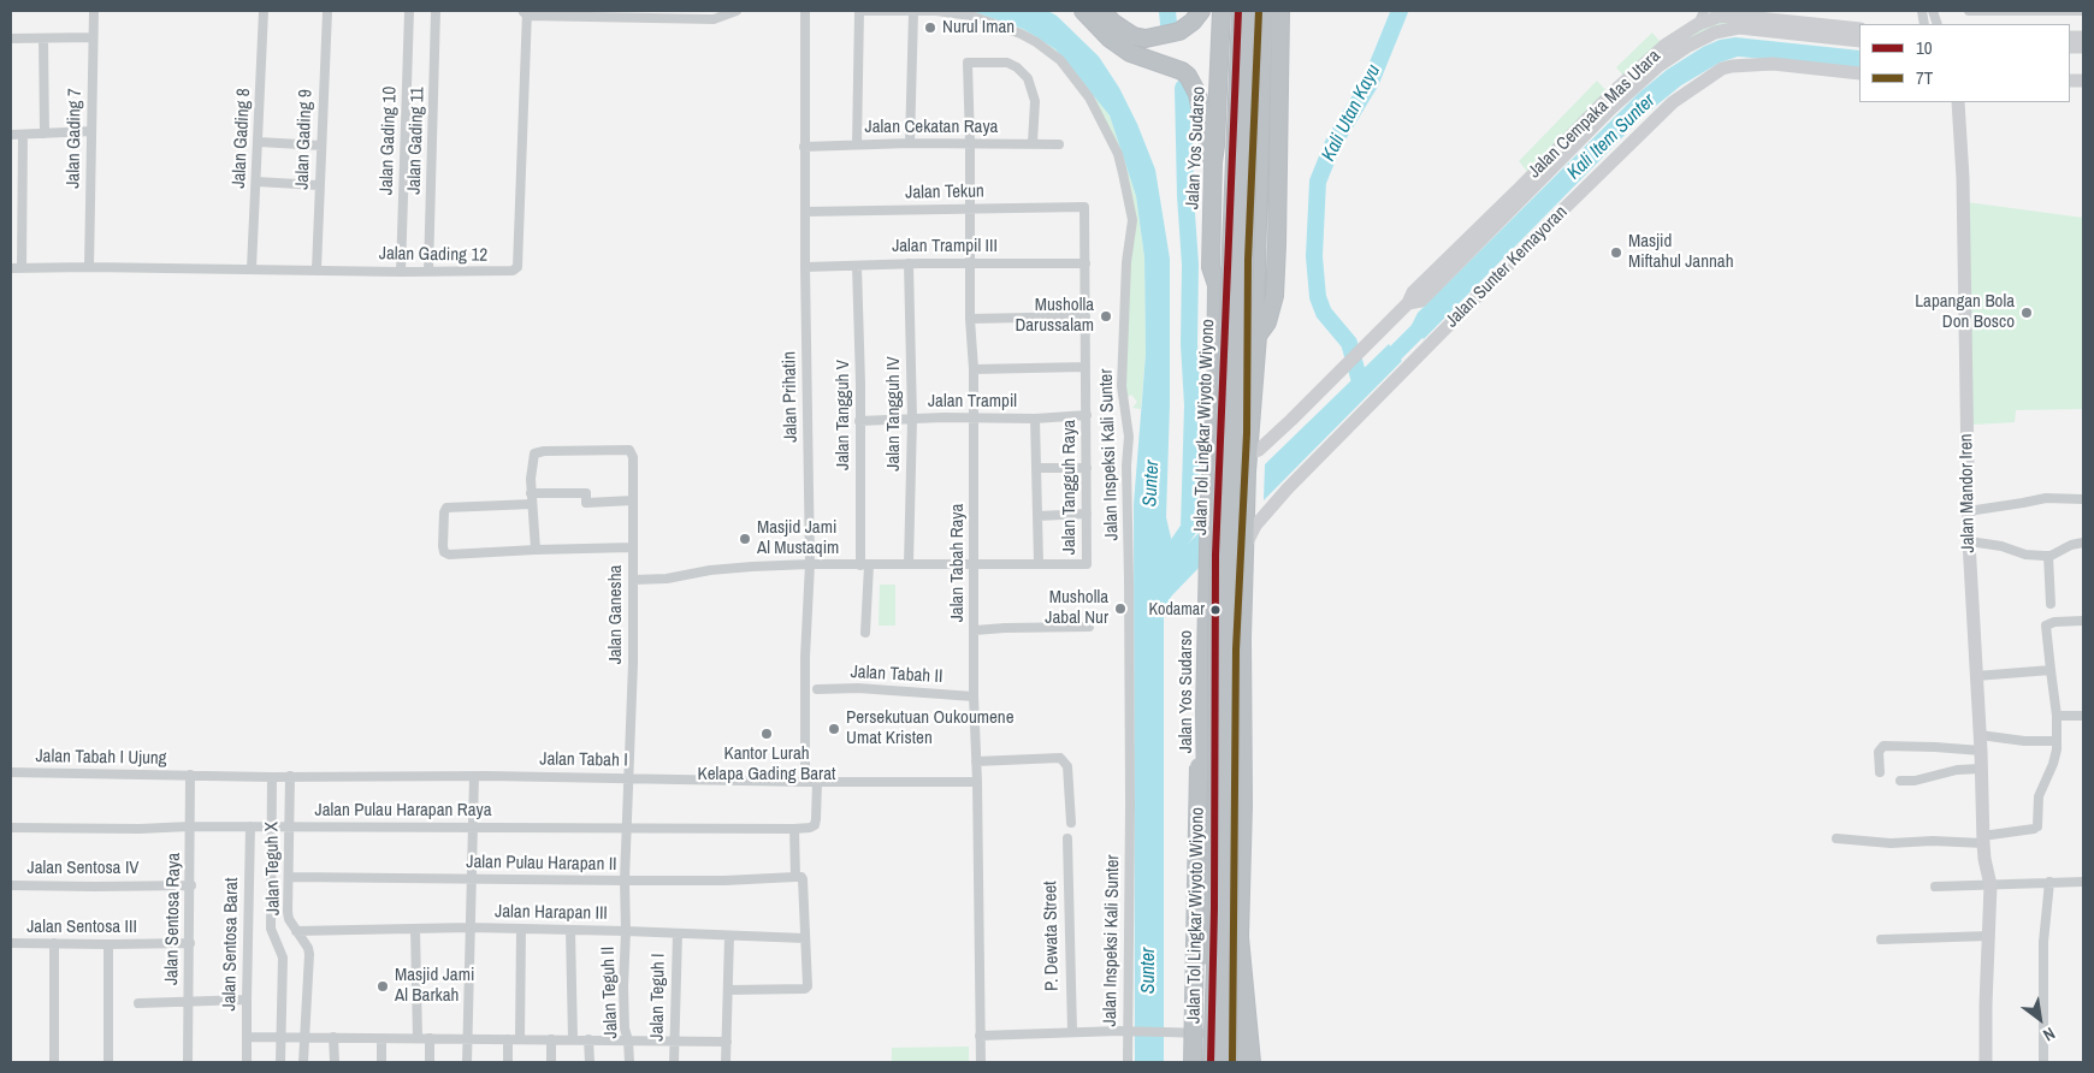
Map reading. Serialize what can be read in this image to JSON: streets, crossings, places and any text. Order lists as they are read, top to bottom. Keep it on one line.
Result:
{"streets":{"highway":["Jalan Yos Sudarso","Jalan Tol Lingkar Wiyoto Wiyono"],"main road":["Jalan Cempaka Mas Utara","Jalan Sunter Kemayoran","Jalan Mandor Iren"],"street":["Jalan Cekatan Raya","Jalan Gading 7","Jalan Gading 8","Jalan Gading 9","Jalan Gading 10","Jalan Gading 11","Jalan Tekun","Jalan Trampil III","Jalan Gading 12","Jalan Prihatin","Jalan Trampil","Jalan Tangguh IV","Jalan Tangguh V","Jalan Inspeksi Kali Sunter","Jalan Tangguh Raya","Jalan Tabah Raya","Jalan Ganesha","Jalan Tabah II","Jalan Tabah I Ujung","Jalan Tabah I","Jalan Pulau Harapan Raya","Jalan Pulau Harapan II","Jalan Sentosa IV","Jalan Teguh X","Jalan Harapan III","Jalan Sentosa Raya","Jalan Sentosa III","P. Dewata Street","Jalan Sentosa Barat","Jalan Teguh II","Jalan Teguh I"]},"crossings":[["Jalan Cekatan Raya","Jalan Prihatin"],["Jalan Cekatan Raya","Jalan Tabah Raya"],["Jalan Gading 7","Jalan Gading 12"],["Jalan Gading 8","Jalan Gading 12"],["Jalan Gading 9","Jalan Gading 12"],["Jalan Gading 10","Jalan Gading 12"],["Jalan Gading 11","Jalan Gading 12"],["Jalan Tekun","Jalan Prihatin"],["Jalan Tekun","Jalan Tangguh Raya"],["Jalan Tekun","Jalan Tabah Raya"],["Jalan Trampil III","Jalan Prihatin"],["Jalan Trampil III","Jalan Tangguh IV"],["Jalan Trampil III","Jalan Tangguh V"],["Jalan Trampil III","Jalan Tangguh Raya"],["Jalan Trampil III","Jalan Tabah Raya"],["Jalan Prihatin","Jalan Tangguh Raya"],["Jalan Prihatin","Jalan Tabah I"],["Jalan Trampil","Jalan Tangguh IV"],["Jalan Trampil","Jalan Tangguh V"],["Jalan Trampil","Jalan Tangguh Raya"],["Jalan Trampil","Jalan Tabah Raya"],["Jalan Tangguh IV","Jalan Tangguh Raya"],["Jalan Tangguh V","Jalan Tangguh Raya"],["Jalan Tangguh Raya","Jalan Tabah Raya"],["Jalan Tangguh Raya","Jalan Ganesha"],["Jalan Tabah Raya","Jalan Tabah II"],["Jalan Tabah Raya","Jalan Tabah I"],["Jalan Ganesha","Jalan Tabah I"],["Jalan Ganesha","Jalan Teguh II"],["Jalan Tabah I Ujung","Jalan Tabah I"],["Jalan Tabah I Ujung","Jalan Sentosa Raya"],["Jalan Tabah I","Jalan Teguh X"],["Jalan Tabah I","Jalan Sentosa Raya"],["Jalan Tabah I","Jalan Teguh II"],["Jalan Pulau Harapan Raya","Jalan Teguh X"],["Jalan Pulau Harapan Raya","Jalan Sentosa Raya"],["Jalan Pulau Harapan Raya","Jalan Sentosa Barat"],["Jalan Pulau Harapan Raya","Jalan Teguh II"],["Jalan Pulau Harapan II","Jalan Teguh X"],["Jalan Pulau Harapan II","Jalan Teguh II"],["Jalan Sentosa IV","Jalan Sentosa Raya"],["Jalan Teguh X","Jalan Harapan III"],["Jalan Harapan III","Jalan Teguh II"],["Jalan Harapan III","Jalan Teguh I"],["Jalan Sentosa Raya","Jalan Sentosa III"]],"water":["Kali Utan Kayu","Kali Item Sunter","Sunter"],"places":["Nurul Iman","Masjid Miftahul Jannah","Lapangan Bola Don Bosco","Musholla Darussalam","Masjid Jami Al Mustaqim","Musholla Jabal Nur","Kodamar","Persekutuan Oukoumene Umat Kristen","Kantor Lurah Kelapa Gading Barat","Masjid Jami Al Barkah"],"lines":["transit line 10","transit line 7T"],"legend":["10","7T"],"north":"bottom right"}
